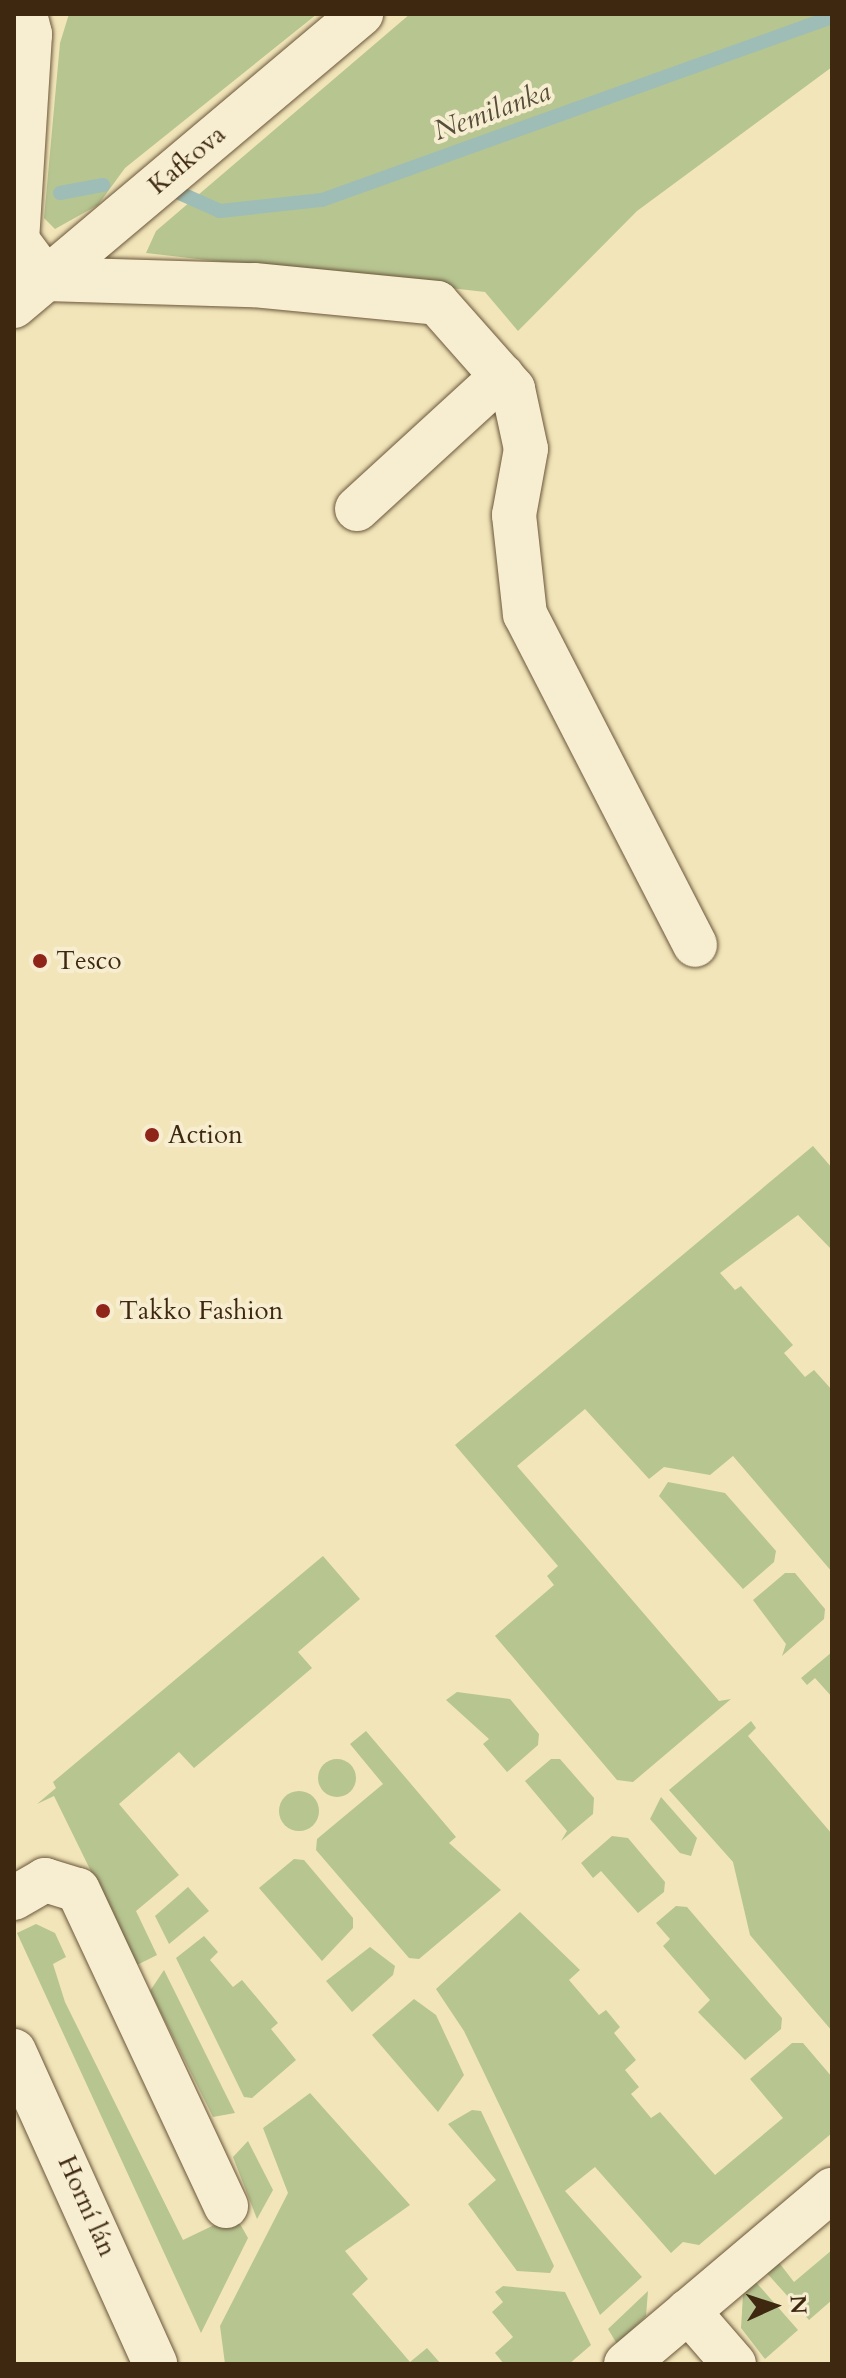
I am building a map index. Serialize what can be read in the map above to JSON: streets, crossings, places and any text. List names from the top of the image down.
{
  "streets": {
    "street": ["Kafkova", "Horní lán"]
  },
  "water": ["Nemilanka"],
  "places": ["Tesco", "Action", "Takko Fashion"],
  "north": "right"
}
